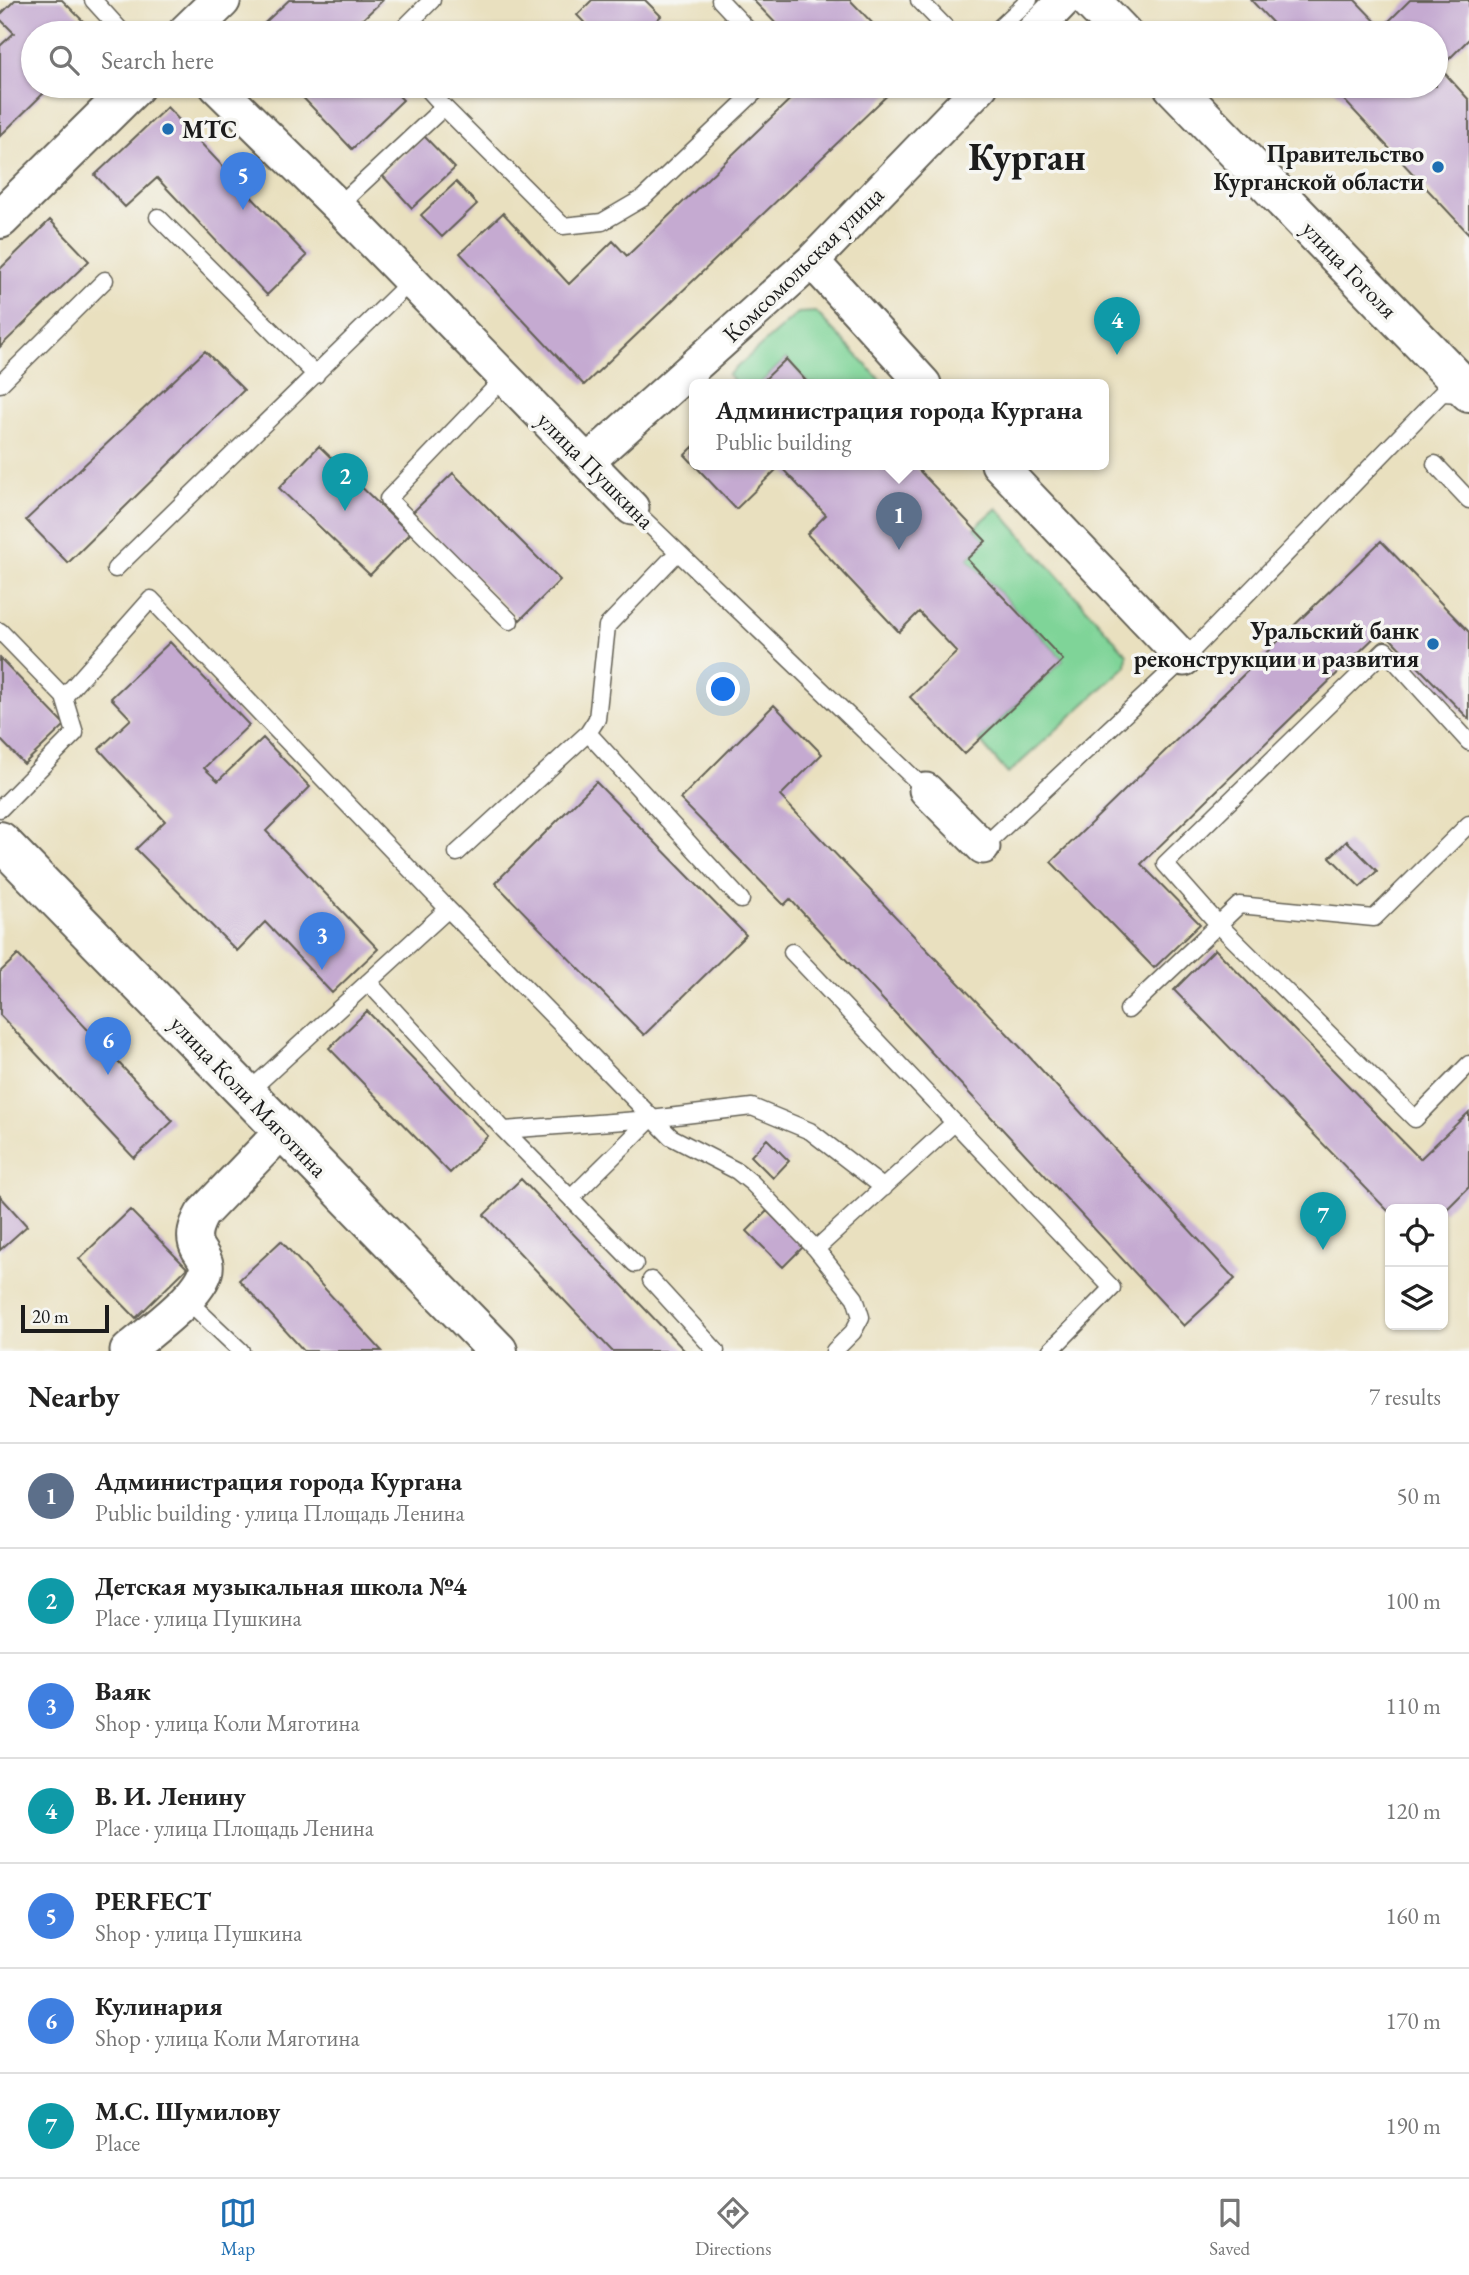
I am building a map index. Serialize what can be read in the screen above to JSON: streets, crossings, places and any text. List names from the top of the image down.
{
  "streets": {
    "main road": ["улица Гоголя", "улица Коли Мяготина"],
    "street": ["Комсомольская улица", "улица Пушкина"]
  },
  "crossings": [
    ["Комсомольская улица", "улица Пушкина"]
  ],
  "districts": ["Курган"],
  "places": ["МТС", "Правительство Курганской области", "Уральский банк реконструкции и развития"],
  "scale_bar": "20 m",
  "page": {
    "search": "Search here",
    "pins": [
      "5",
      "4",
      "2",
      "1",
      "3",
      "6",
      "7"
    ],
    "popup": ["Администрация города Кургана", "Public building"],
    "scale": "20 m",
    "heading": ["Nearby", "7 results"],
    "list": [
      {
        "mark": "1",
        "name": "Администрация города Кургана",
        "note": "Public building · улица Площадь Ленина",
        "value": "50 m"
      },
      {
        "mark": "2",
        "name": "Детская музыкальная школа №4",
        "note": "Place · улица Пушкина",
        "value": "100 m"
      },
      {
        "mark": "3",
        "name": "Ваяк",
        "note": "Shop · улица Коли Мяготина",
        "value": "110 m"
      },
      {
        "mark": "4",
        "name": "В. И. Ленину",
        "note": "Place · улица Площадь Ленина",
        "value": "120 m"
      },
      {
        "mark": "5",
        "name": "PERFECT",
        "note": "Shop · улица Пушкина",
        "value": "160 m"
      },
      {
        "mark": "6",
        "name": "Кулинария",
        "note": "Shop · улица Коли Мяготина",
        "value": "170 m"
      },
      {
        "mark": "7",
        "name": "М.С. Шумилову",
        "note": "Place",
        "value": "190 m"
      }
    ],
    "nav": ["Map", "Directions", "Saved"]
  }
}
